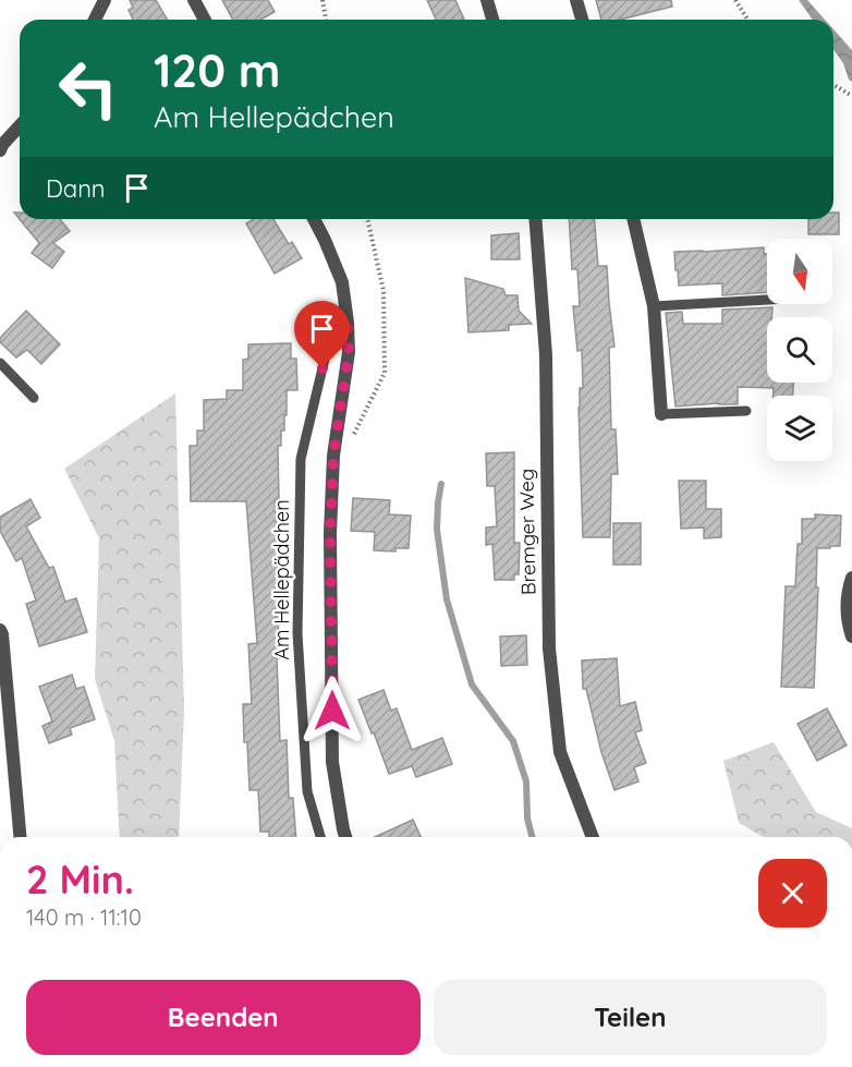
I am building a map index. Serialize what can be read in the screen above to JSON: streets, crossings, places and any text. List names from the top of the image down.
{
  "streets": {
    "street": ["Bremger Weg"],
    "lane": ["Am Hellepädchen"]
  },
  "north": "bottom",
  "page": {
    "turn": ["120 m", "Am Hellepädchen"],
    "then": "Dann",
    "heading": ["2 Min.", "140 m · 11:10"],
    "buttons": ["Beenden", "Teilen"]
  }
}
